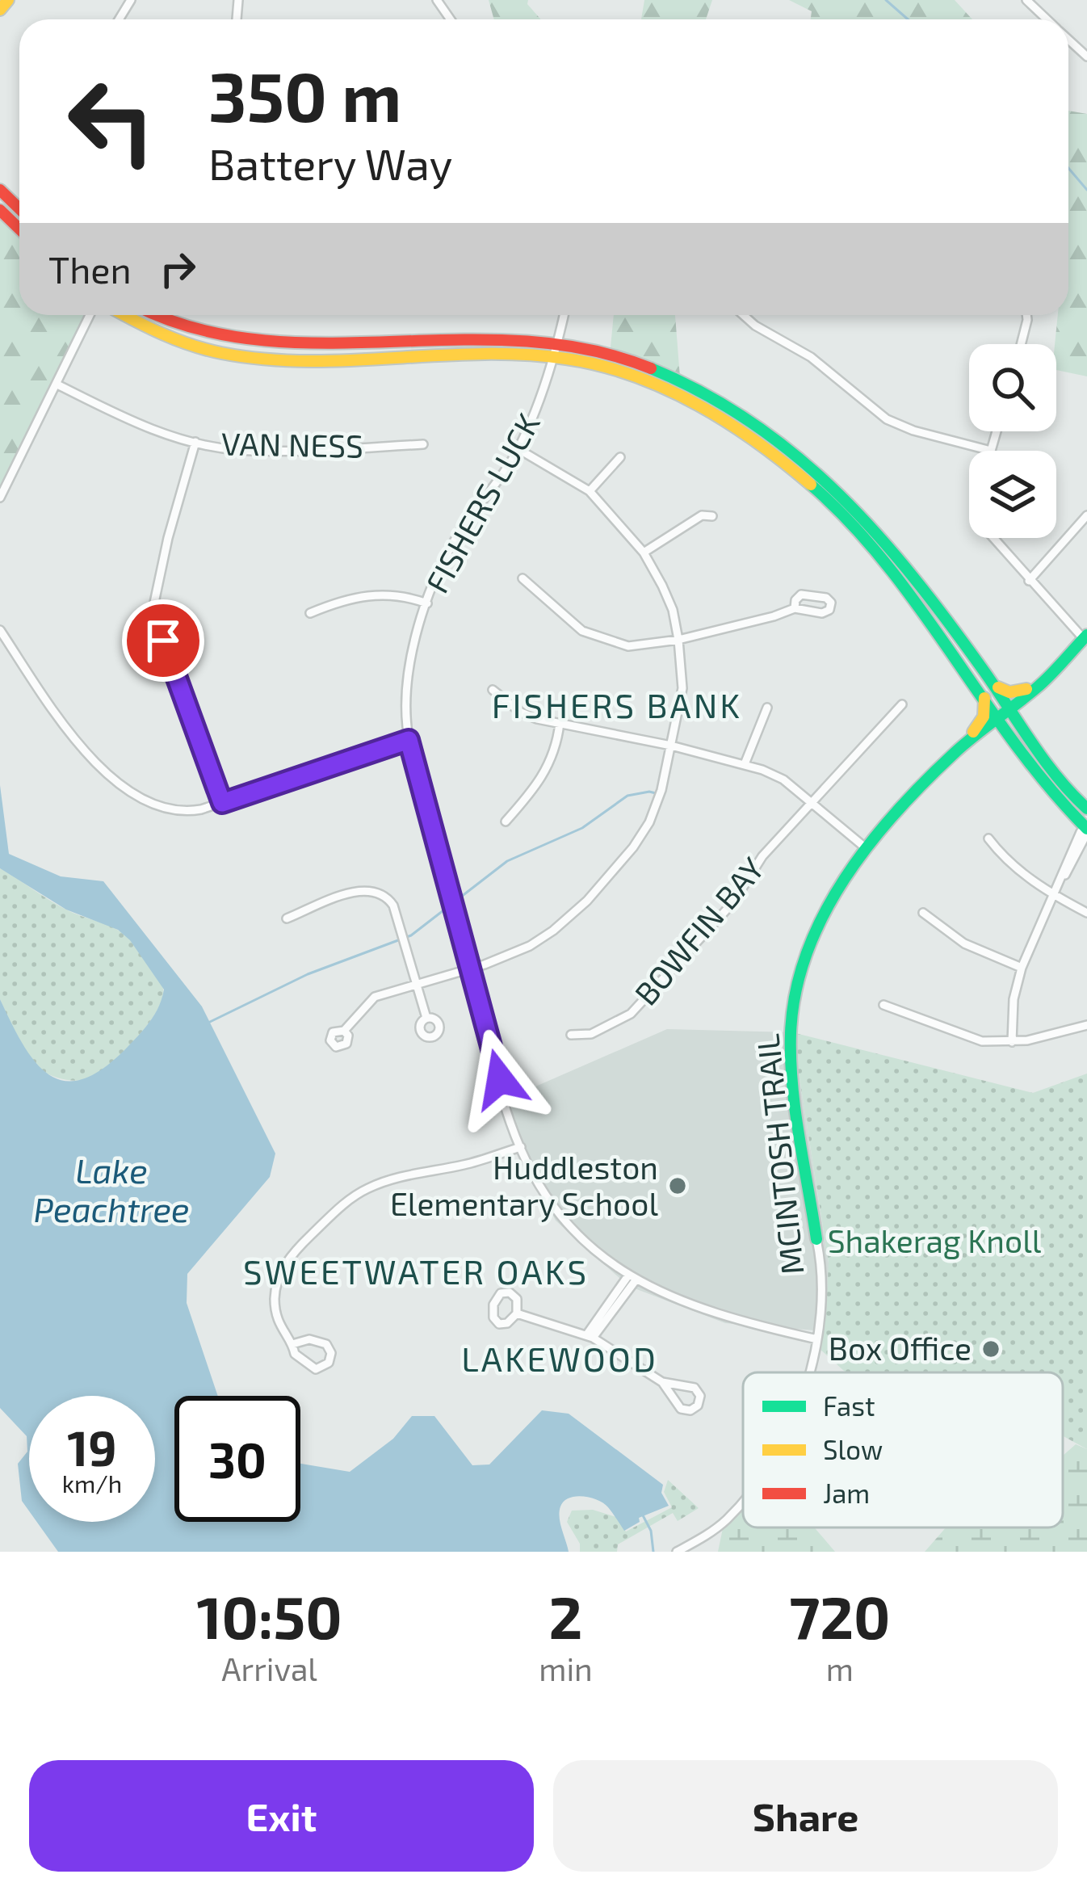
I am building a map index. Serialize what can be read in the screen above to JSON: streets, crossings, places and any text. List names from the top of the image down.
{
  "streets": {
    "main road": ["MCINTOSH TRAIL"],
    "street": ["VAN NESS", "FISHERS LUCK", "BOWFIN BAY"]
  },
  "crossings": [
    ["FISHERS LUCK", "MCINTOSH TRAIL"]
  ],
  "districts": ["FISHERS BANK", "SWEETWATER OAKS", "LAKEWOOD"],
  "water": ["Lake Peachtree"],
  "parks": ["Shakerag Knoll"],
  "places": ["Huddleston Elementary School", "Box Office"],
  "legend": ["Fast", "Slow", "Jam"],
  "page": {
    "turn": ["350 m", "Battery Way"],
    "then": "Then",
    "speed": "19 km/h",
    "limit": "30",
    "eta": [
      "10:50",
      "Arrival",
      "2",
      "min",
      "720",
      "m"
    ],
    "buttons": ["Exit", "Share"]
  }
}
